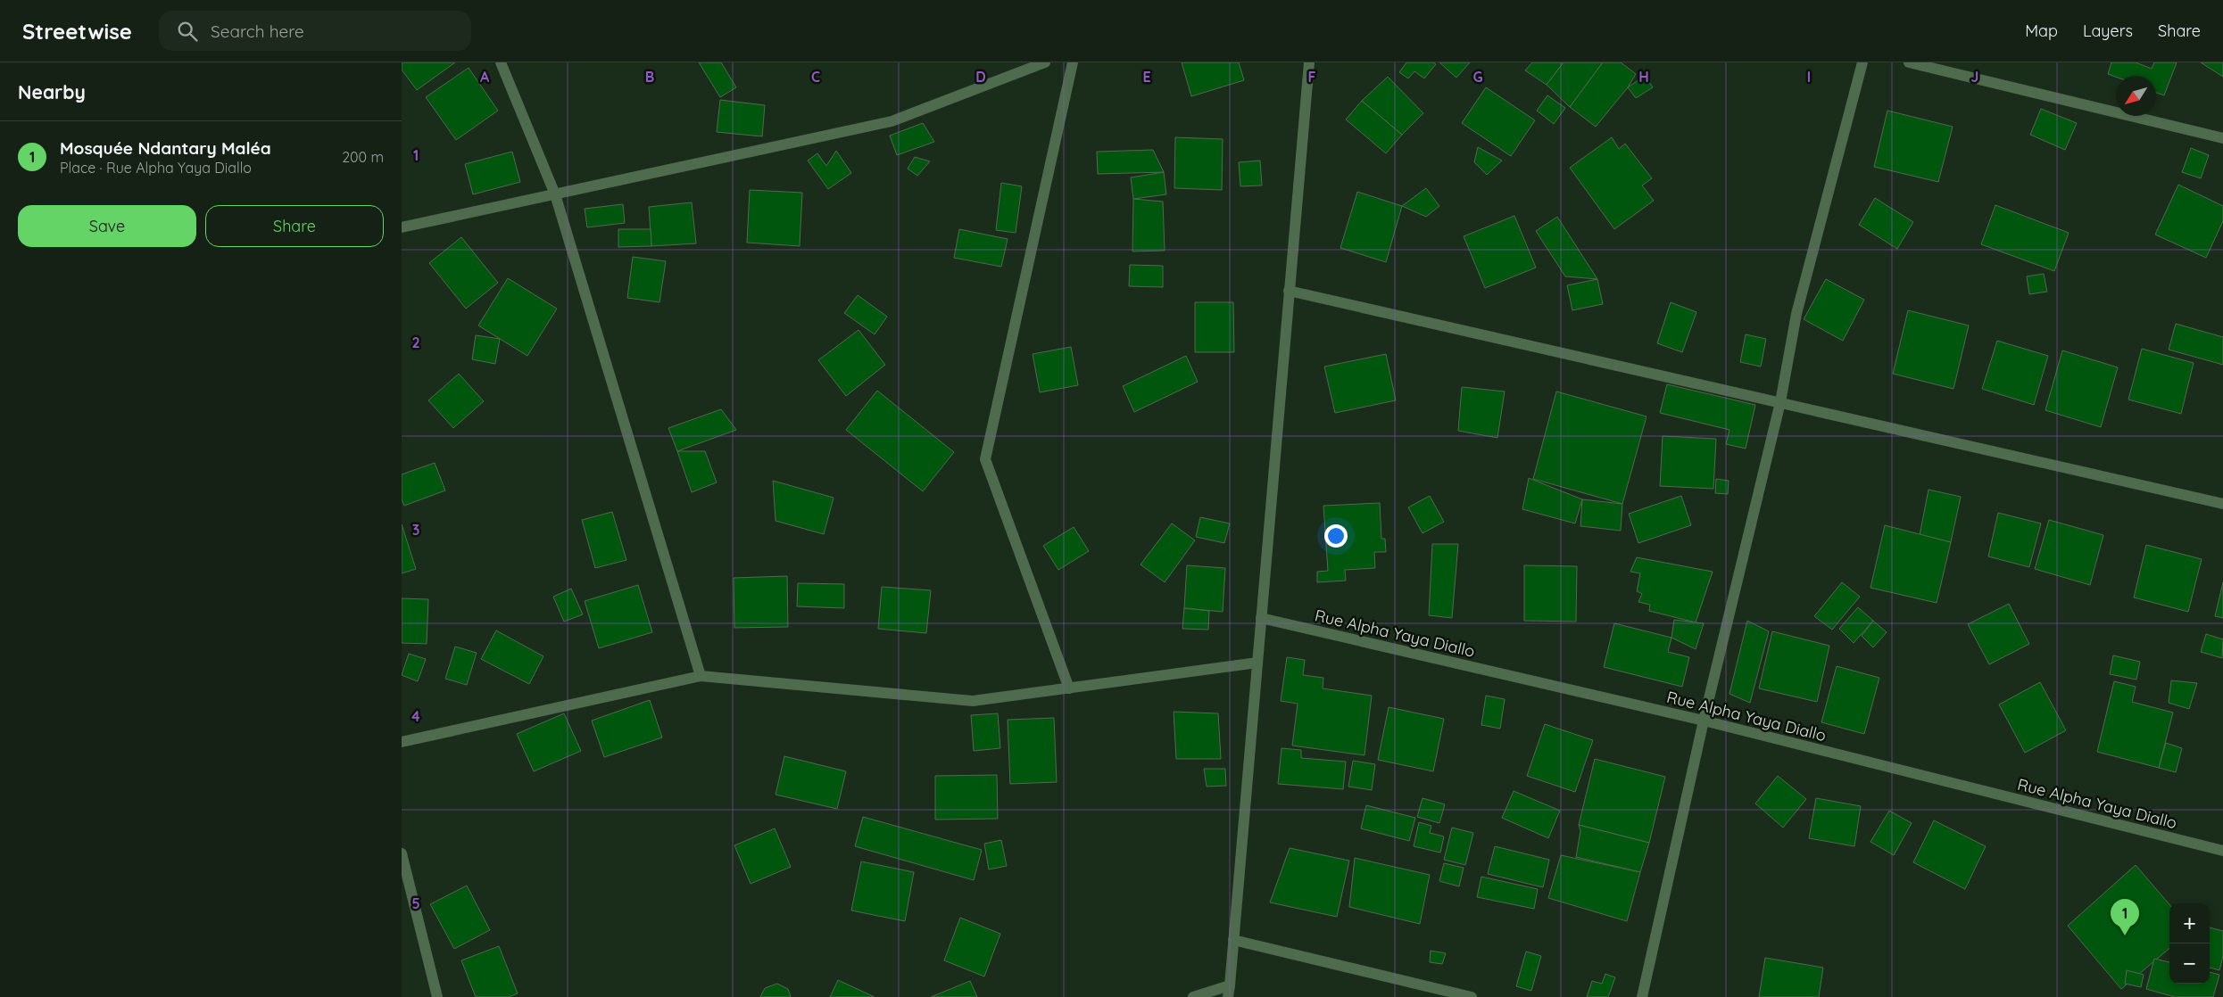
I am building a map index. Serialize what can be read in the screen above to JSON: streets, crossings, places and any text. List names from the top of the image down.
{
  "streets": {
    "street": ["Rue Alpha Yaya Diallo"]
  },
  "north": "bottom left",
  "page": {
    "header": "Streetwise",
    "search": "Search here",
    "nav": ["Map", "Layers", "Share"],
    "heading": "Nearby",
    "list": [
      {
        "mark": "1",
        "name": "Mosquée Ndantary Maléa",
        "note": "Place · Rue Alpha Yaya Diallo",
        "value": "200 m"
      }
    ],
    "buttons": ["Save", "Share"],
    "pins": "1",
    "map_buttons": ["+", "−"]
  },
  "grid": {
    "columns": [
      "A",
      "B",
      "C",
      "D",
      "E",
      "F",
      "G",
      "H",
      "I",
      "J"
    ],
    "rows": [
      "1",
      "2",
      "3",
      "4",
      "5"
    ]
  }
}
